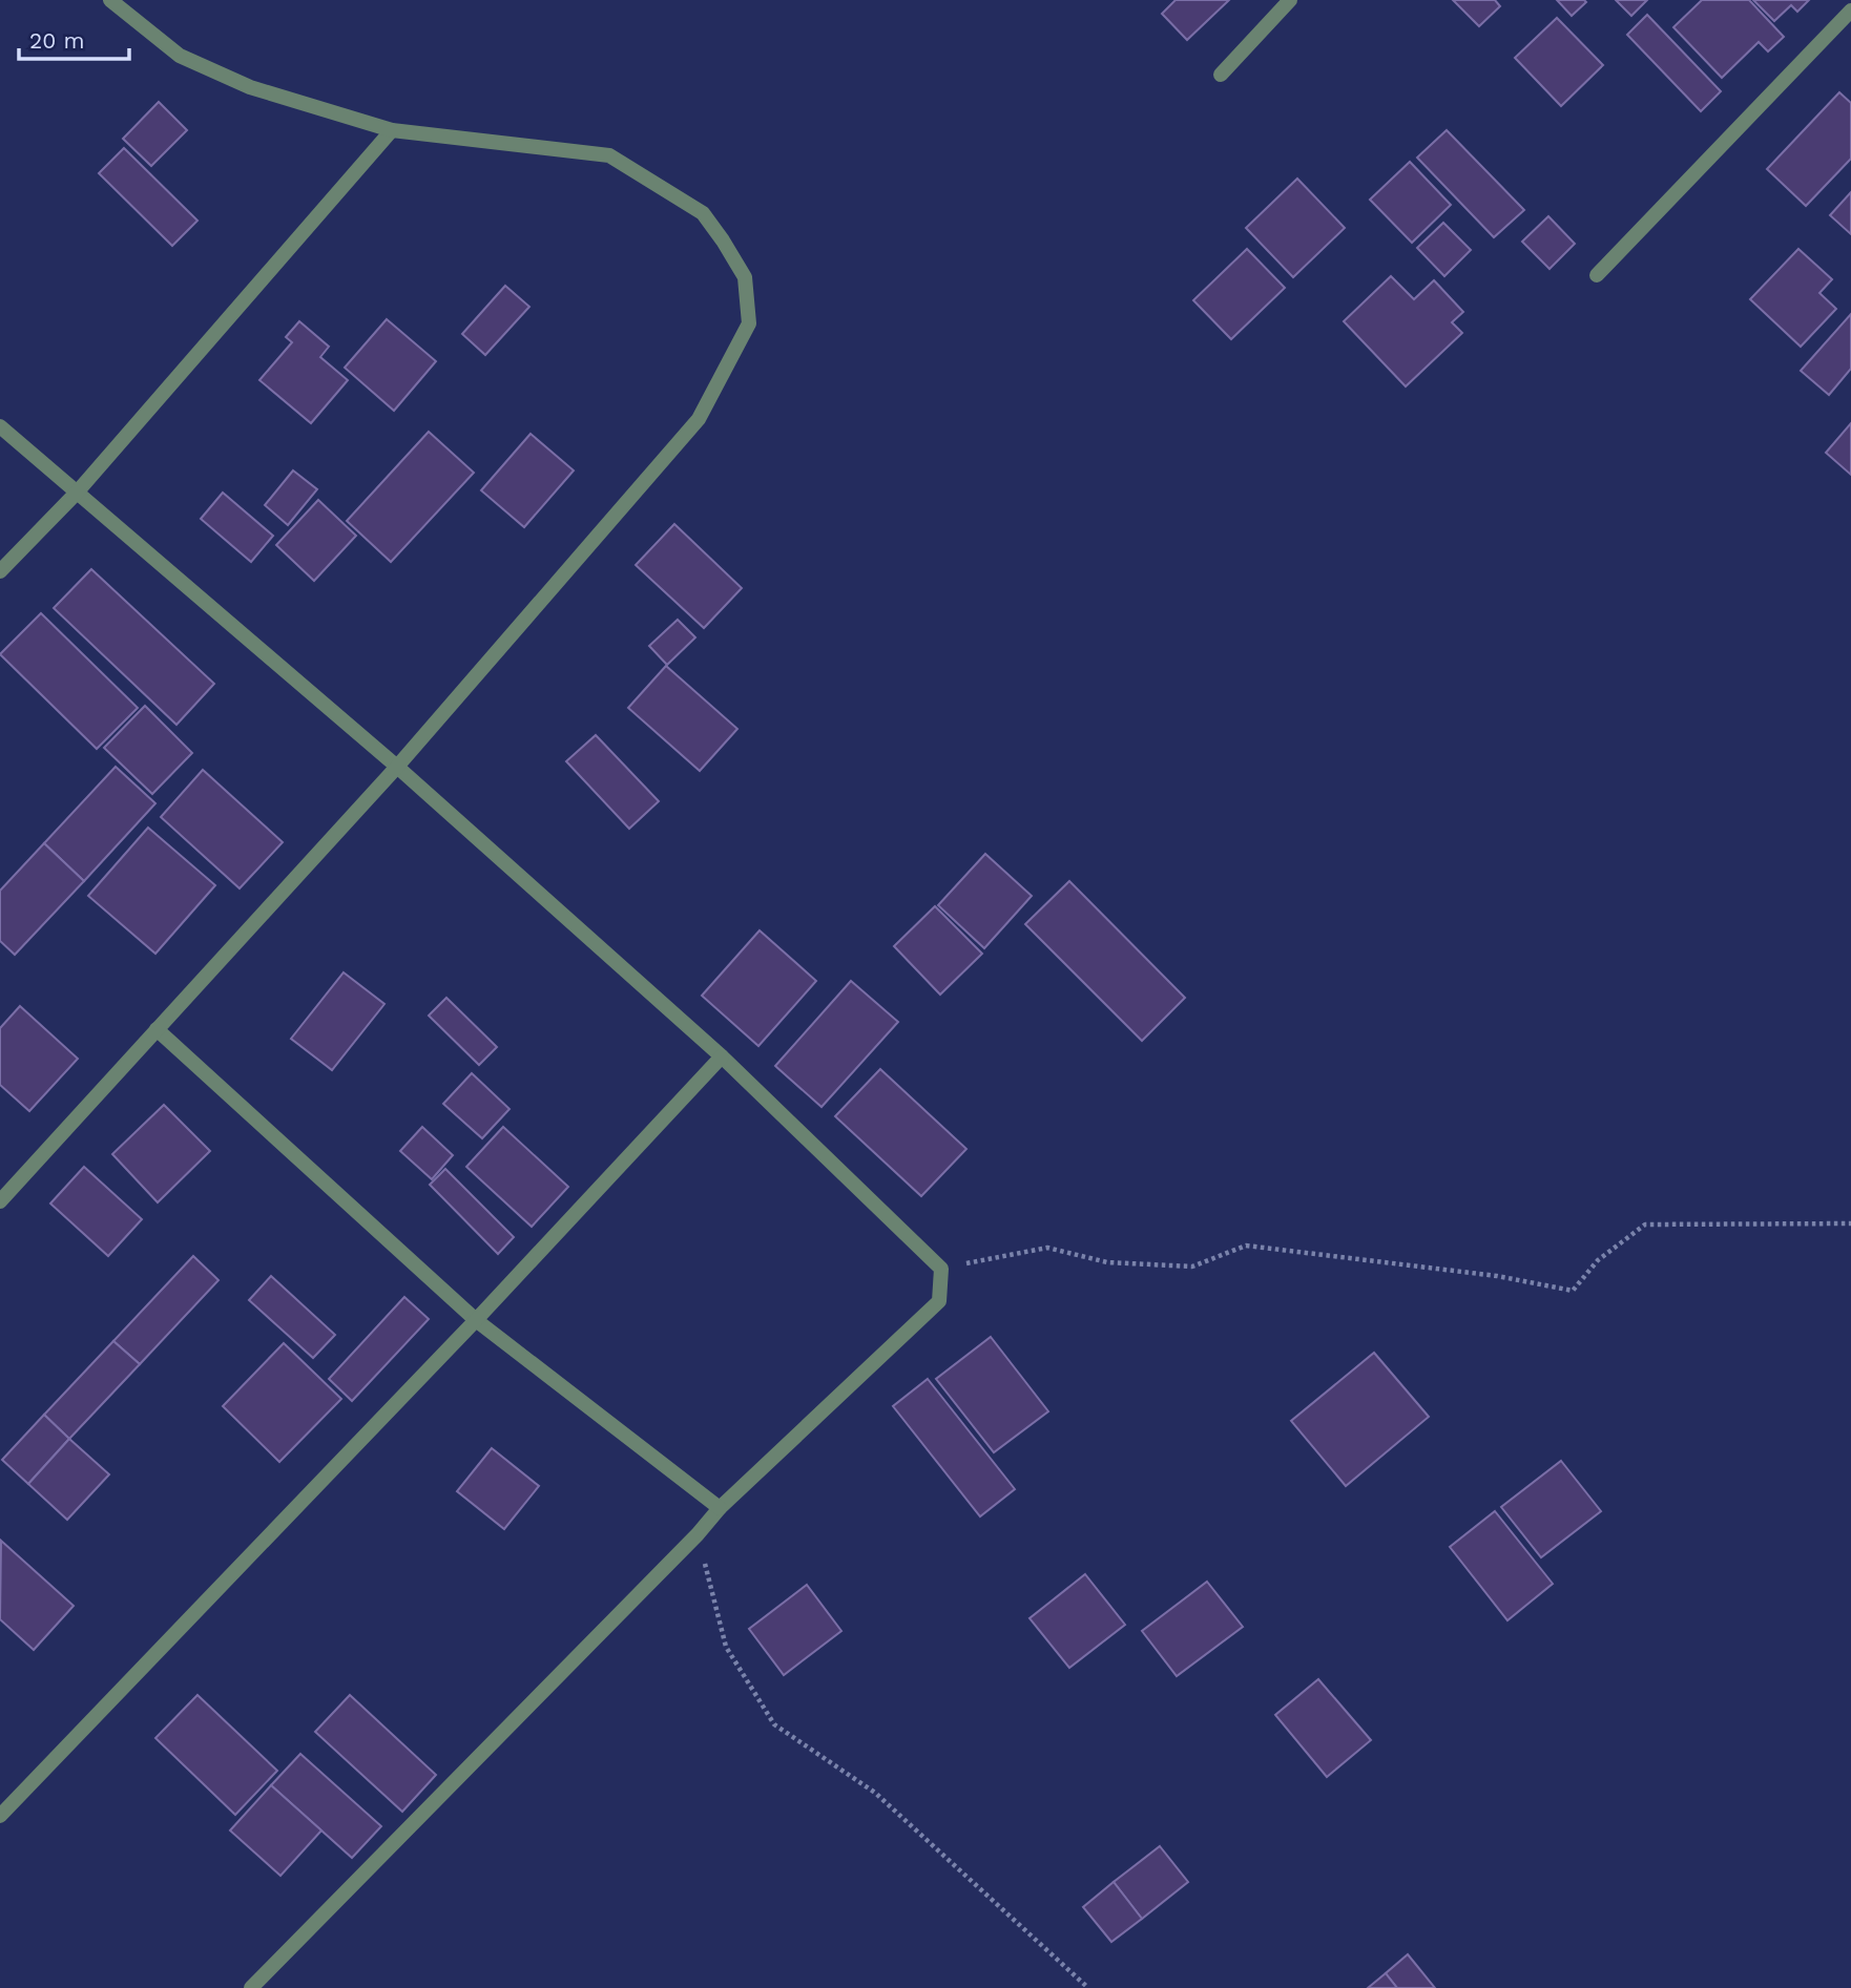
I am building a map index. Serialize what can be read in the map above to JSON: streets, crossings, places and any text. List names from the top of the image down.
{
  "scale_bar": "20 m"
}
